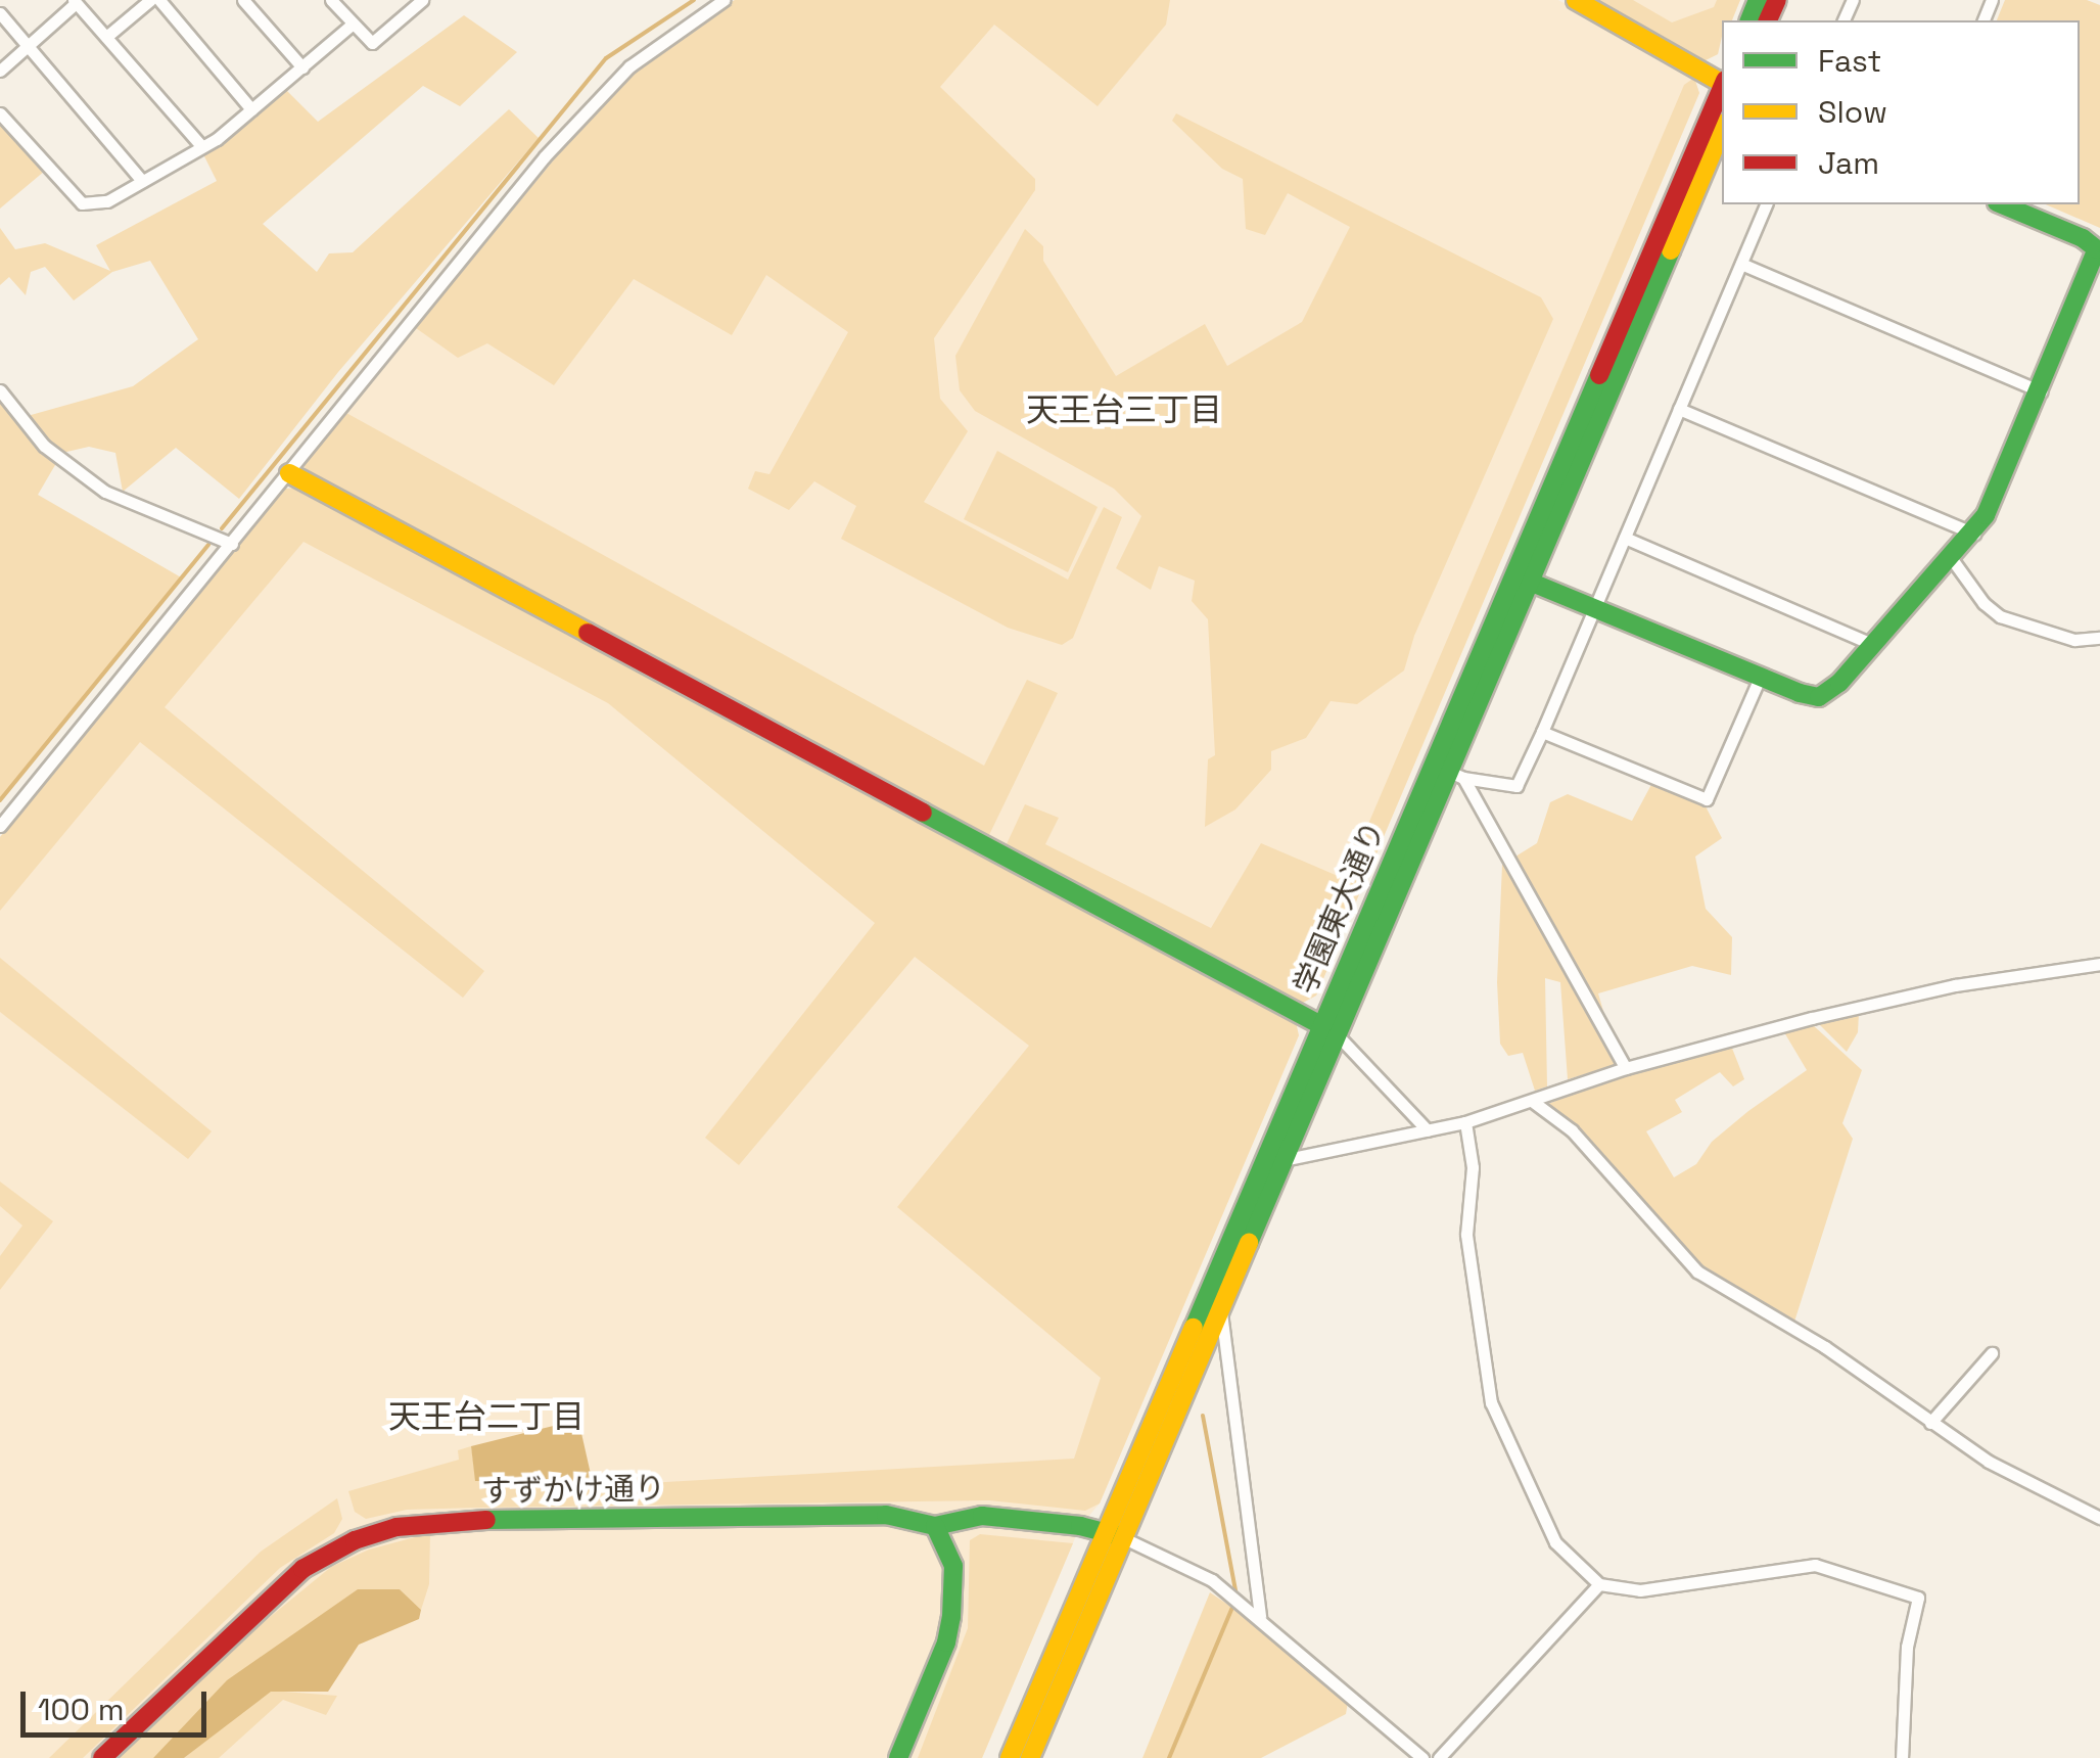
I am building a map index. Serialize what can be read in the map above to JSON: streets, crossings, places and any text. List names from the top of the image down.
{
  "streets": {
    "main road": ["学園東大通り", "すずかけ通り"]
  },
  "crossings": [
    ["学園東大通り", "すずかけ通り"]
  ],
  "districts": ["天王台三丁目", "天王台二丁目"],
  "legend": ["Fast", "Slow", "Jam"],
  "scale_bar": "100 m"
}
